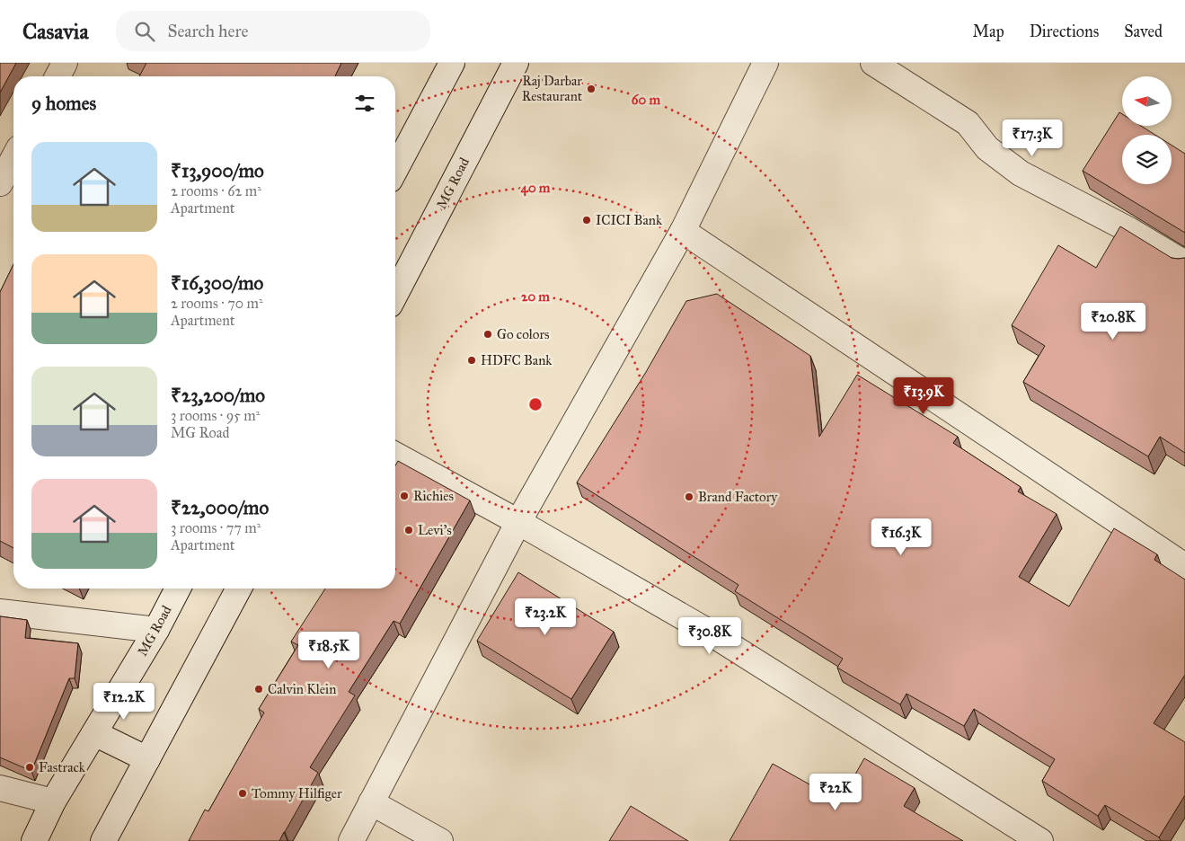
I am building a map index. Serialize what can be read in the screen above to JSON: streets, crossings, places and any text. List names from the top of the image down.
{
  "streets": {
    "street": ["MG Road"]
  },
  "places": [
    "Raj Darbar Restaurant",
    "ICICI Bank",
    "Go colors",
    "HDFC Bank",
    "Richies",
    "Brand Factory",
    "Levi's",
    "Calvin Klein",
    "Fastrack",
    "Tommy Hilfiger"
  ],
  "north": "left",
  "page": {
    "header": "Casavia",
    "search": "Search here",
    "nav": ["Map", "Directions", "Saved"],
    "heading": "9 homes",
    "price": [
      "₹17.3K",
      "₹20.8K",
      "₹13.9K",
      "₹16.3K",
      "₹23.2K",
      "₹30.8K",
      "₹18.5K",
      "₹12.2K",
      "₹22K"
    ],
    "list": [
      {
        "name": "₹13,900/mo",
        "note": "2 rooms · 62 m² · Apartment"
      },
      {
        "name": "₹16,300/mo",
        "note": "2 rooms · 70 m² · Apartment"
      },
      {
        "name": "₹23,200/mo",
        "note": "3 rooms · 95 m² · MG Road"
      },
      {
        "name": "₹22,000/mo",
        "note": "3 rooms · 77 m² · Apartment"
      }
    ]
  },
  "rings": ["60 m", "40 m", "20 m"]
}
